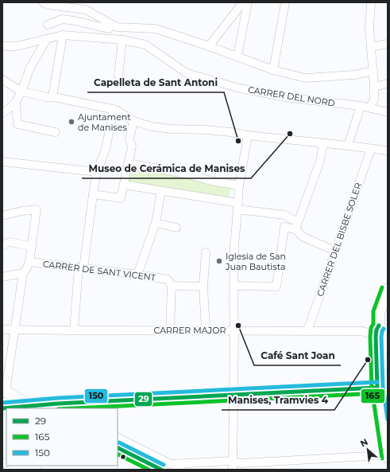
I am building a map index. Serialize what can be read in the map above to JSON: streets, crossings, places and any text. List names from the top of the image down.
{
  "streets": {
    "street": [
      "CARRER DEL NORD",
      "CARRER DEL BISBE SOLER",
      "CARRER DE SANT VICENT",
      "CARRER MAJOR"
    ]
  },
  "crossings": [
    ["CARRER DEL BISBE SOLER", "CARRER MAJOR"]
  ],
  "places": [
    "Ajuntament de Manises",
    "Museo de Cerámica de Manises",
    "Capelleta de Sant Antoni",
    "Iglesia de San Juan Bautista",
    "Café Sant Joan",
    "Manises, Tramvies 4"
  ],
  "lines": ["transit line 165", "transit line 29", "transit line 150"],
  "legend": ["29", "165", "150"],
  "north": "top left"
}
